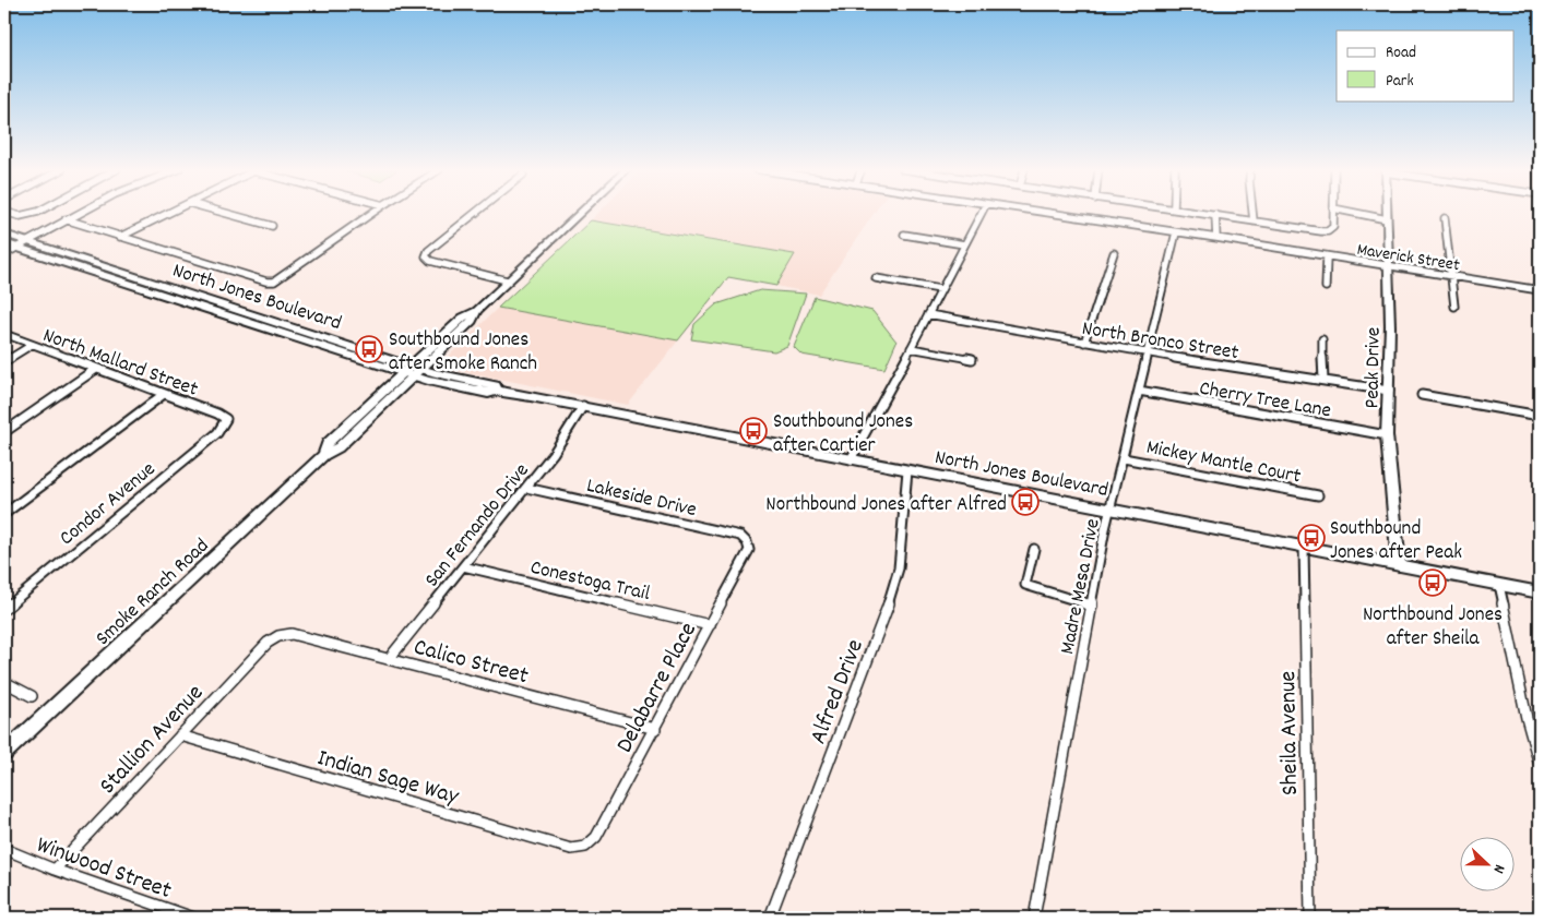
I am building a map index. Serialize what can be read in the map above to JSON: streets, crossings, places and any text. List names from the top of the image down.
{
  "streets": {
    "main road": ["North Jones Boulevard", "Peak Drive", "Smoke Ranch Road"],
    "street": [
      "Maverick Street",
      "North Bronco Street",
      "North Mallard Street",
      "Cherry Tree Lane",
      "Mickey Mantle Court",
      "Lakeside Drive",
      "Condor Avenue",
      "San Fernando Drive",
      "Conestoga Trail",
      "Madre Mesa Drive",
      "Calico Street",
      "Delabarre Place",
      "Alfred Drive",
      "Sheila Avenue",
      "Stallion Avenue",
      "Indian Sage Way",
      "Winwood Street"
    ]
  },
  "crossings": [
    ["Maverick Street", "Peak Drive"],
    ["Maverick Street", "Madre Mesa Drive"],
    ["North Jones Boulevard", "Peak Drive"],
    ["North Jones Boulevard", "San Fernando Drive"],
    ["North Jones Boulevard", "Madre Mesa Drive"],
    ["North Jones Boulevard", "Smoke Ranch Road"],
    ["North Jones Boulevard", "Alfred Drive"],
    ["North Jones Boulevard", "Sheila Avenue"],
    ["North Bronco Street", "Peak Drive"],
    ["North Bronco Street", "Madre Mesa Drive"],
    ["North Mallard Street", "Condor Avenue"],
    ["Peak Drive", "Cherry Tree Lane"],
    ["Cherry Tree Lane", "Madre Mesa Drive"],
    ["Mickey Mantle Court", "Madre Mesa Drive"],
    ["Lakeside Drive", "San Fernando Drive"],
    ["Lakeside Drive", "Delabarre Place"],
    ["San Fernando Drive", "Conestoga Trail"],
    ["San Fernando Drive", "Calico Street"],
    ["Conestoga Trail", "Delabarre Place"],
    ["Calico Street", "Delabarre Place"],
    ["Calico Street", "Stallion Avenue"],
    ["Delabarre Place", "Indian Sage Way"],
    ["Stallion Avenue", "Indian Sage Way"],
    ["Stallion Avenue", "Winwood Street"]
  ],
  "places": {
    "bus stop": [
      "Southbound Jones after Smoke Ranch",
      "Southbound Jones after Cartier",
      "Northbound Jones after Alfred",
      "Southbound Jones after Peak",
      "Northbound Jones after Sheila"
    ]
  },
  "legend": ["Road", "Park"],
  "north": "right"
}
